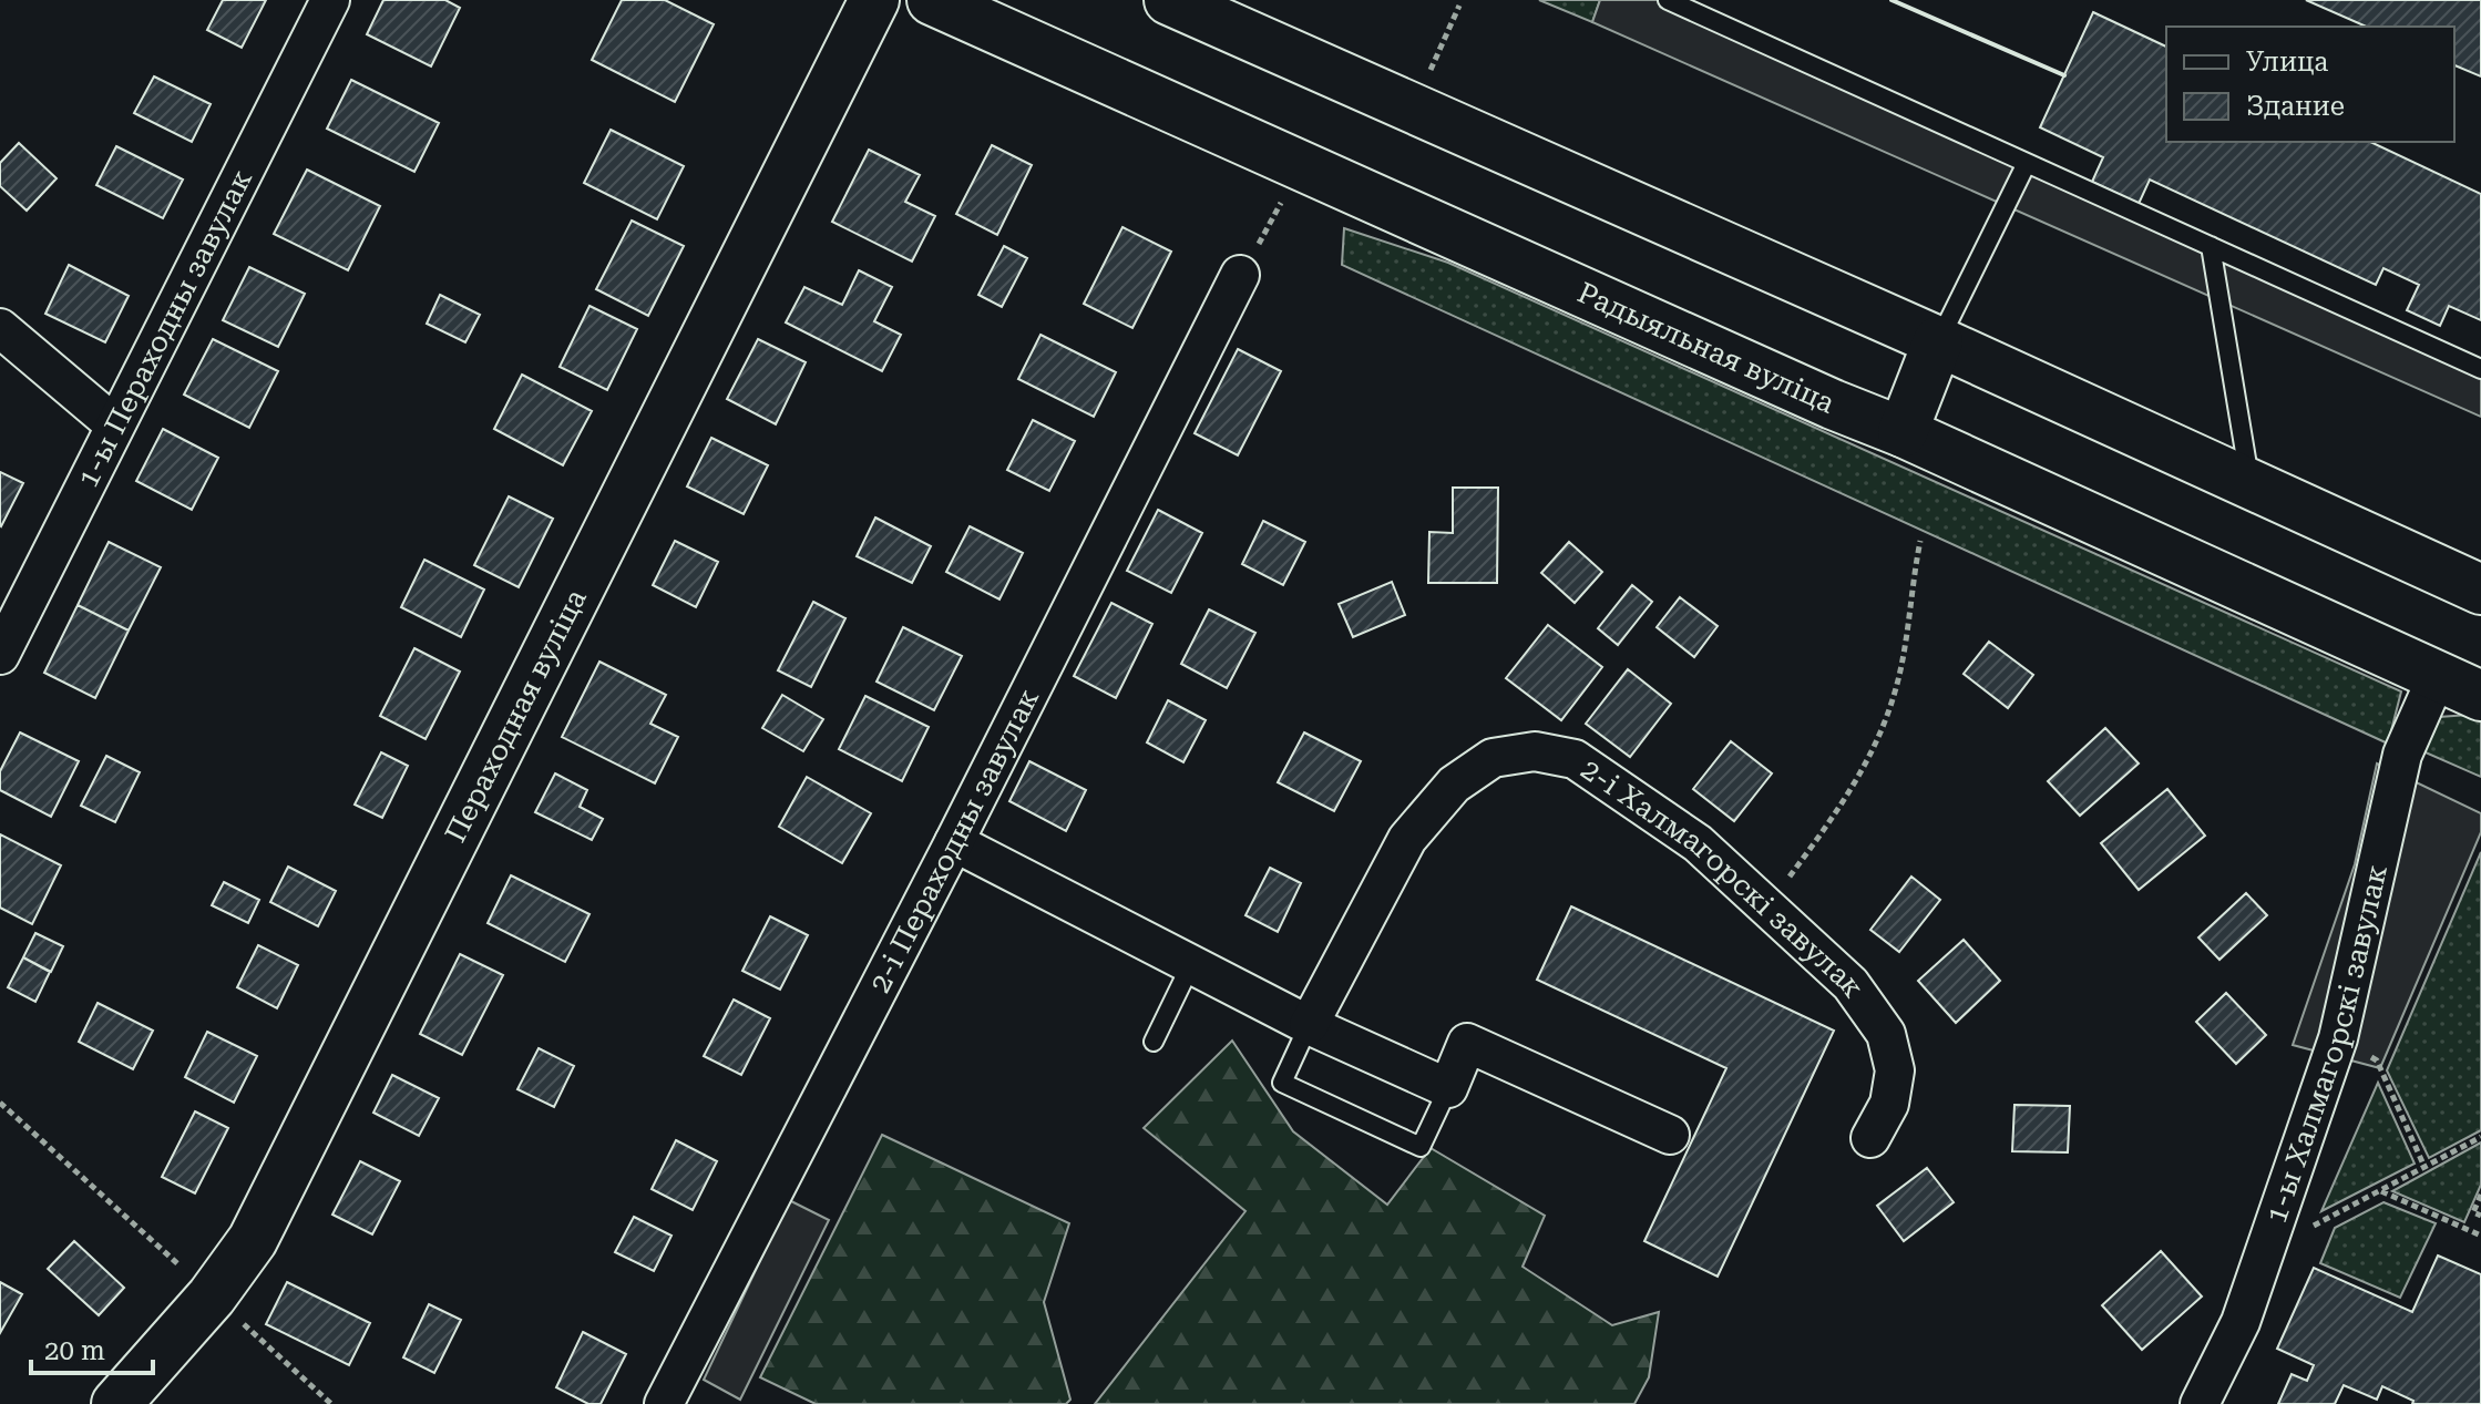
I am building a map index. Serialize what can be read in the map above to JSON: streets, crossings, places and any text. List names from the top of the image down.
{
  "streets": {
    "main road": ["Радыяльная вуліца", "Пераходная вуліца"],
    "street": [
      "1-ы Пераходны завулак",
      "2-і Пераходны завулак",
      "2-і Халмагорскі завулак",
      "1-ы Халмагорскі завулак"
    ]
  },
  "crossings": [
    ["Радыяльная вуліца", "1-ы Халмагорскі завулак"]
  ],
  "legend": ["Улица", "Здание"],
  "scale_bar": "20 m"
}
